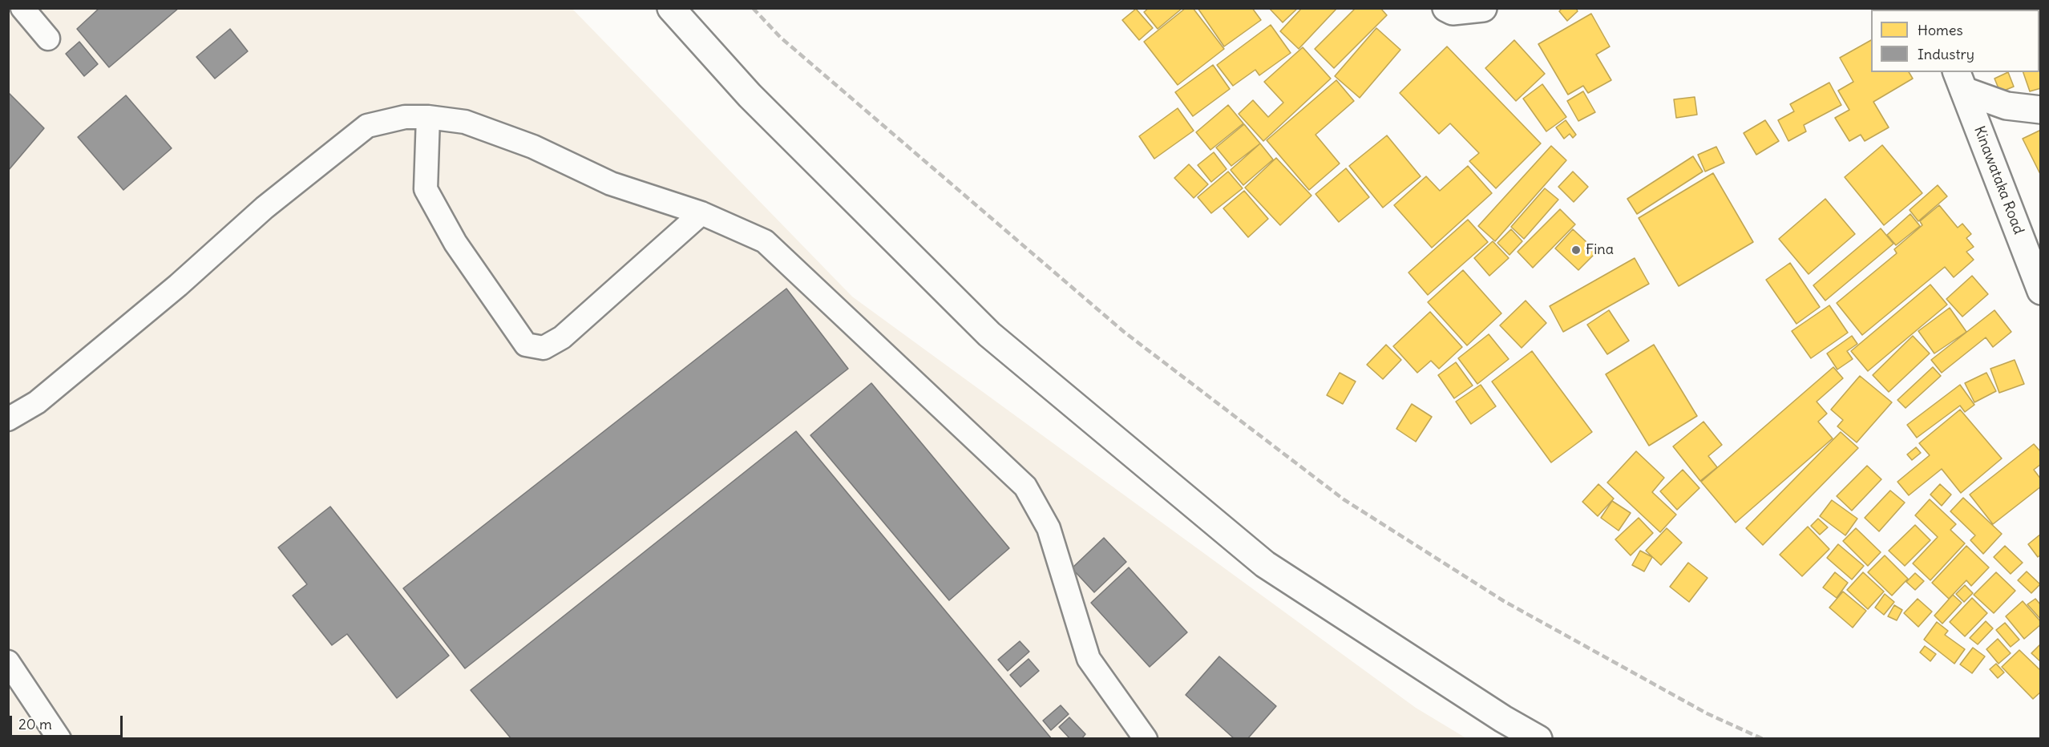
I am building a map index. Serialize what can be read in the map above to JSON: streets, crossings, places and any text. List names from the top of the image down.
{
  "streets": {
    "street": ["Kinawataka Road"]
  },
  "places": ["Fina"],
  "legend": ["Homes", "Industry"],
  "scale_bar": "20 m"
}
